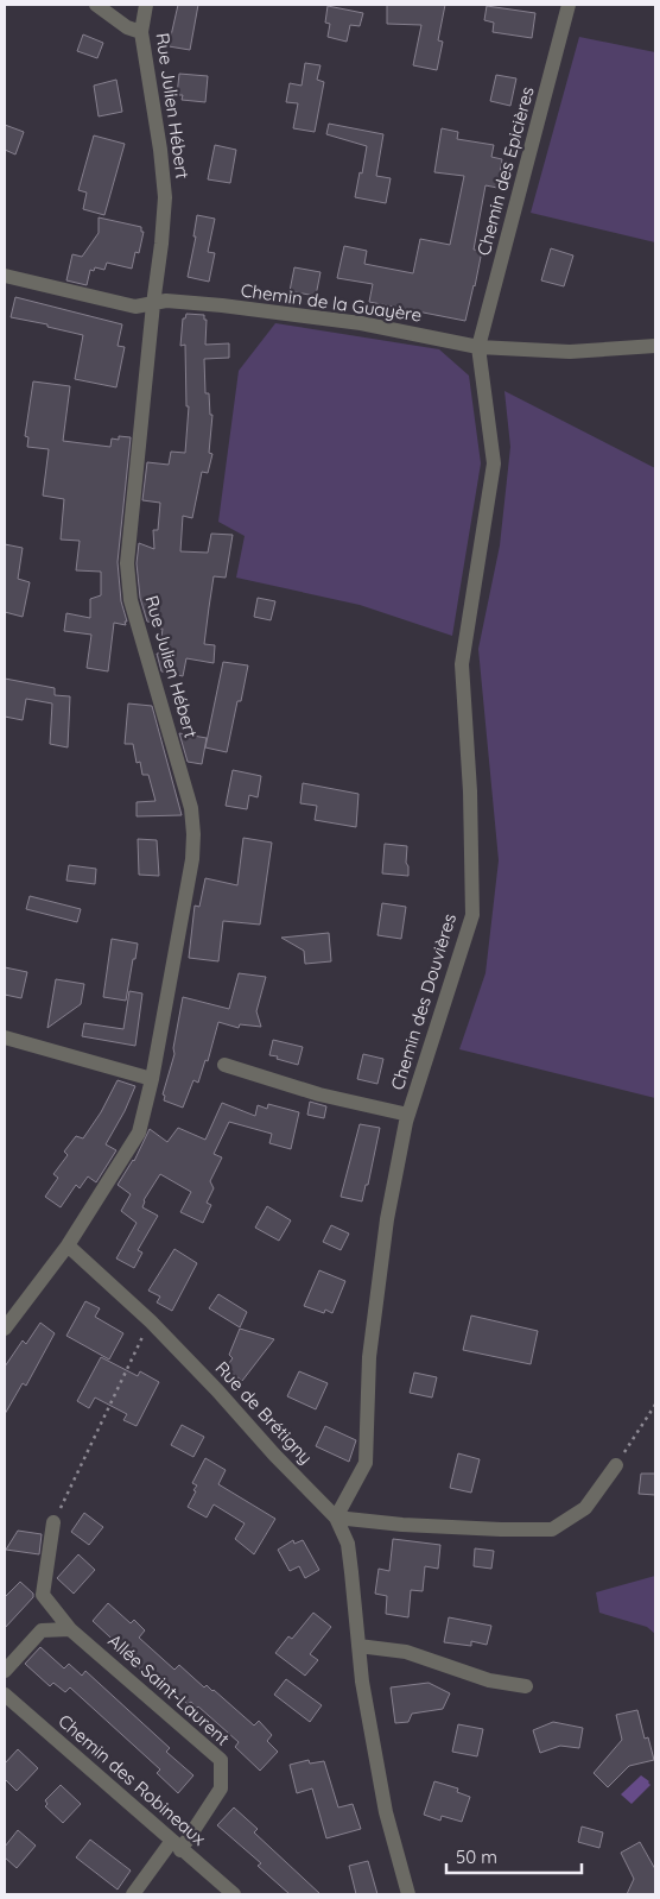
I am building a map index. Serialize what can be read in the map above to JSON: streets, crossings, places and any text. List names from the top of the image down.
{
  "streets": {
    "street": [
      "Rue Julien Hébert",
      "Chemin des Epicières",
      "Chemin de la Guayère",
      "Chemin des Douvières",
      "Rue de Brétigny",
      "Allée Saint-Laurent",
      "Chemin des Robineaux"
    ]
  },
  "crossings": [
    ["Rue Julien Hébert", "Chemin de la Guayère"],
    ["Rue Julien Hébert", "Rue de Brétigny"],
    ["Chemin des Epicières", "Chemin de la Guayère"],
    ["Chemin des Epicières", "Chemin des Douvières"],
    ["Chemin de la Guayère", "Chemin des Douvières"],
    ["Chemin des Douvières", "Rue de Brétigny"],
    ["Allée Saint-Laurent", "Chemin des Robineaux"]
  ],
  "scale_bar": "50 m"
}
